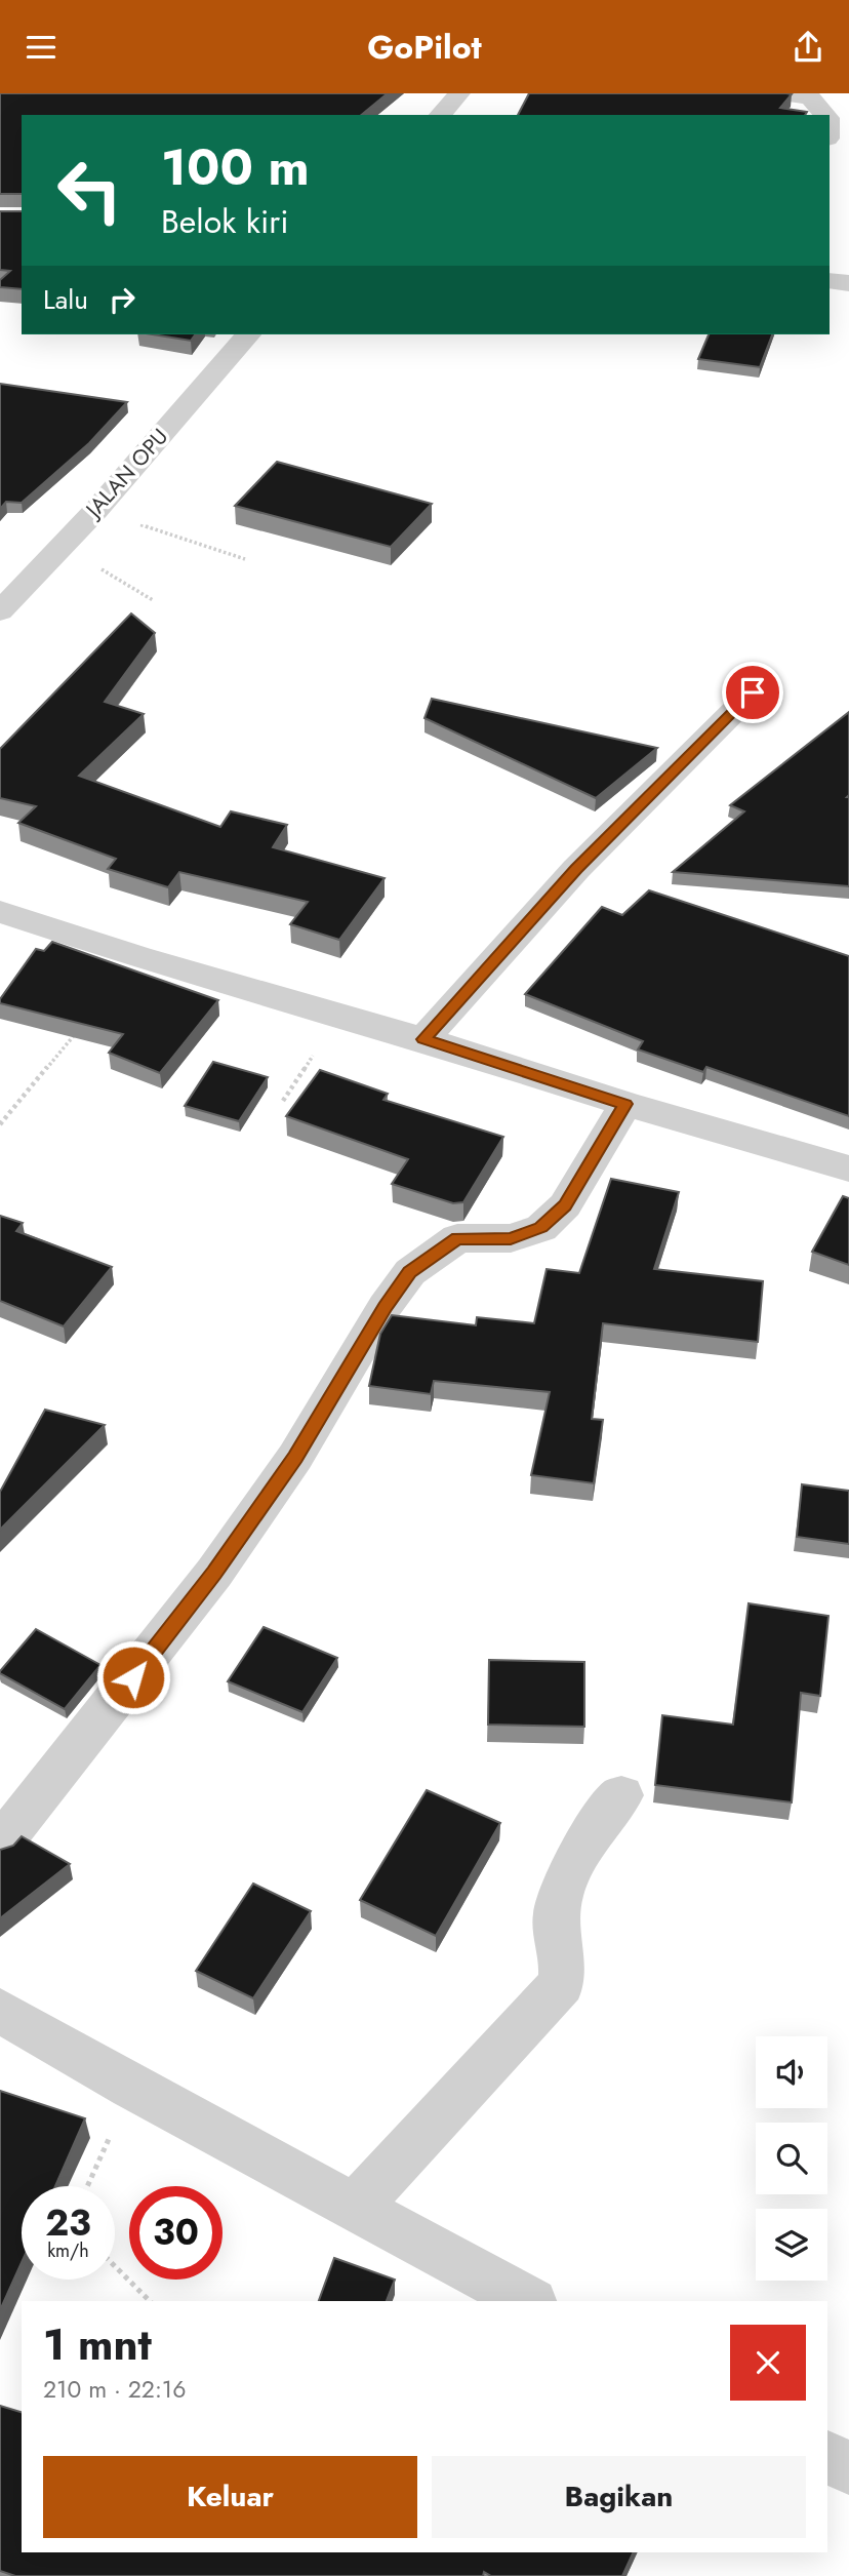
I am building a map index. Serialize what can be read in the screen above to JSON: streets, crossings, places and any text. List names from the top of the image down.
{
  "streets": {
    "street": ["JALAN OPU"]
  },
  "page": {
    "header": "GoPilot",
    "turn": ["100 m", "Belok kiri"],
    "then": "Lalu",
    "speed": "23 km/h",
    "limit": "30",
    "heading": ["1 mnt", "210 m · 22:16"],
    "buttons": ["Keluar", "Bagikan"]
  }
}
